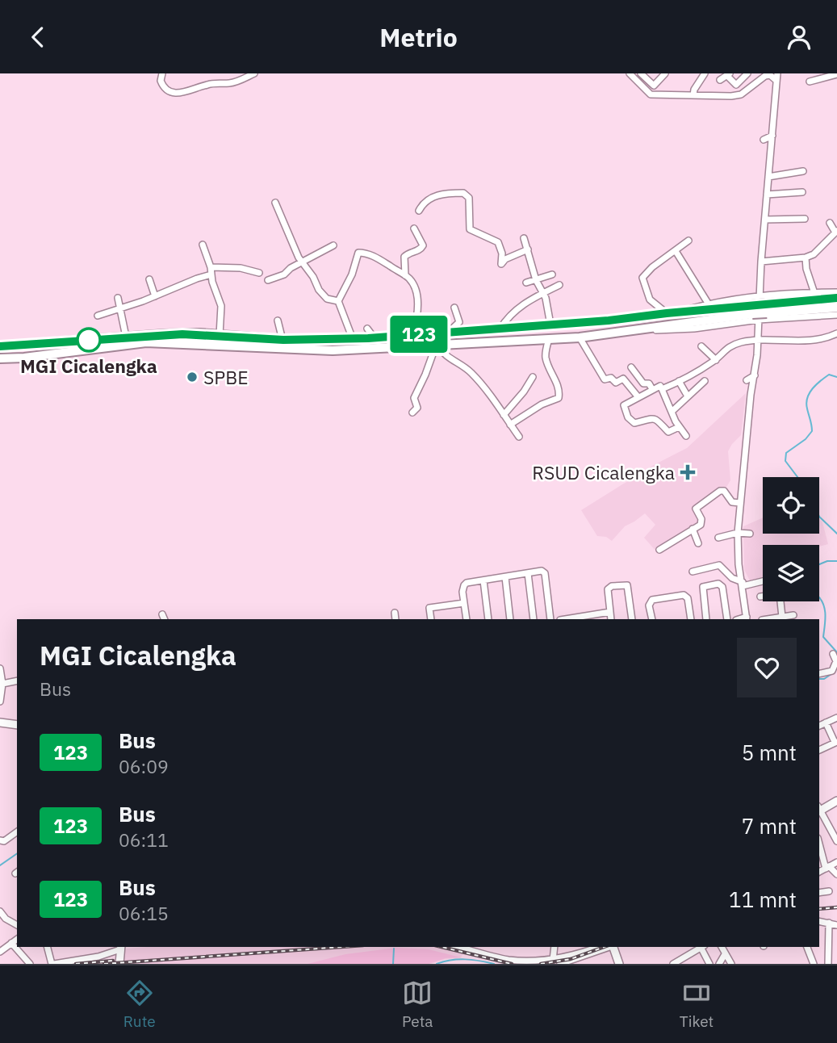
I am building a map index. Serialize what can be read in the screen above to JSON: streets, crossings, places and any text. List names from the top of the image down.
{
  "places": {
    "other": ["MGI Cicalengka", "SPBE"],
    "health": ["RSUD Cicalengka"]
  },
  "lines": ["bus line 123"],
  "page": {
    "header": "Metrio",
    "on_map": "123",
    "heading": ["MGI Cicalengka", "Bus"],
    "list": [
      {
        "mark": "123",
        "name": "Bus",
        "note": "06:09",
        "value": "5 mnt"
      },
      {
        "mark": "123",
        "name": "Bus",
        "note": "06:11",
        "value": "7 mnt"
      },
      {
        "mark": "123",
        "name": "Bus",
        "note": "06:15",
        "value": "11 mnt"
      }
    ],
    "tabs": ["Rute", "Peta", "Tiket"]
  }
}
